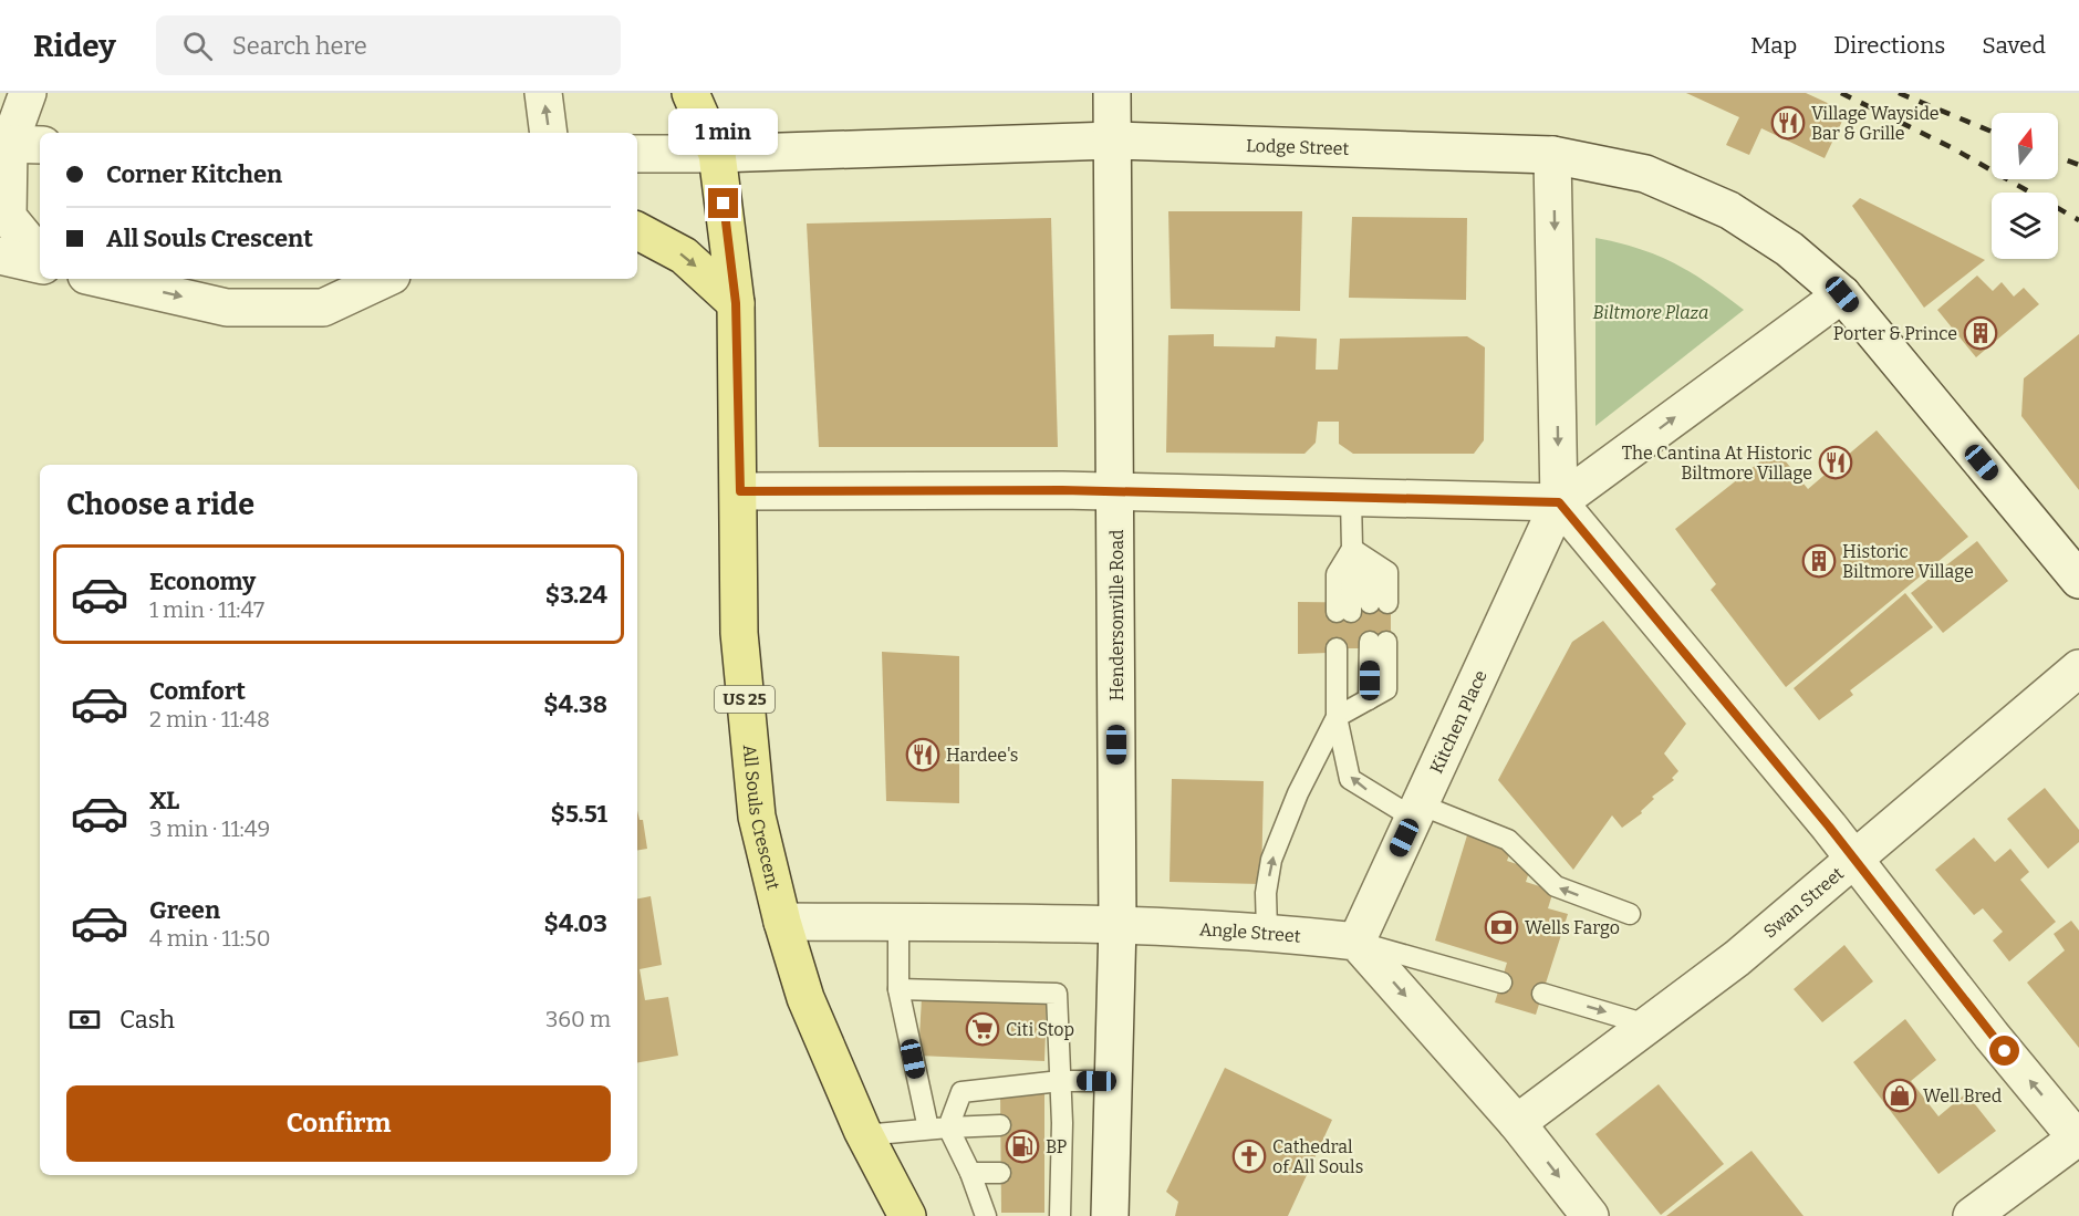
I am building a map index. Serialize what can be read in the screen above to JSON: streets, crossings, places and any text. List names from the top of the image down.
{
  "streets": {
    "main road": ["US 25", "All Souls Crescent"],
    "street": [
      "Lodge Street",
      "Hendersonville Road",
      "Kitchen Place",
      "Swan Street",
      "Angle Street"
    ]
  },
  "crossings": [
    ["Lodge Street", "Hendersonville Road"],
    ["Lodge Street", "US 25"],
    ["Lodge Street", "All Souls Crescent"],
    ["Hendersonville Road", "Angle Street"],
    ["US 25", "All Souls Crescent"],
    ["Kitchen Place", "Angle Street"],
    ["All Souls Crescent", "Angle Street"]
  ],
  "parks": ["Biltmore Plaza"],
  "places": {
    "restaurant": ["Village Wayside Bar & Grille", "The Cantina At Historic Biltmore Village", "Hardee's"],
    "building": ["Porter & Prince", "Historic Biltmore Village"],
    "bank": ["Wells Fargo"],
    "supermarket": ["Citi Stop"],
    "shop": ["Well Bred"],
    "fuel station": ["BP"],
    "church": ["Cathedral of All Souls"]
  },
  "north": "top",
  "page": {
    "header": "Ridey",
    "search": "Search here",
    "nav": ["Map", "Directions", "Saved"],
    "bubble": "1 min",
    "banner": ["Corner Kitchen", "All Souls Crescent"],
    "heading": "Choose a ride",
    "list": [
      {
        "name": "Economy",
        "note": "1 min · 11:47",
        "value": "$3.24"
      },
      {
        "name": "Comfort",
        "note": "2 min · 11:48",
        "value": "$4.38"
      },
      {
        "name": "XL",
        "note": "3 min · 11:49",
        "value": "$5.51"
      },
      {
        "name": "Green",
        "note": "4 min · 11:50",
        "value": "$4.03"
      }
    ],
    "pay": ["Cash", "360 m"],
    "buttons": "Confirm"
  }
}
